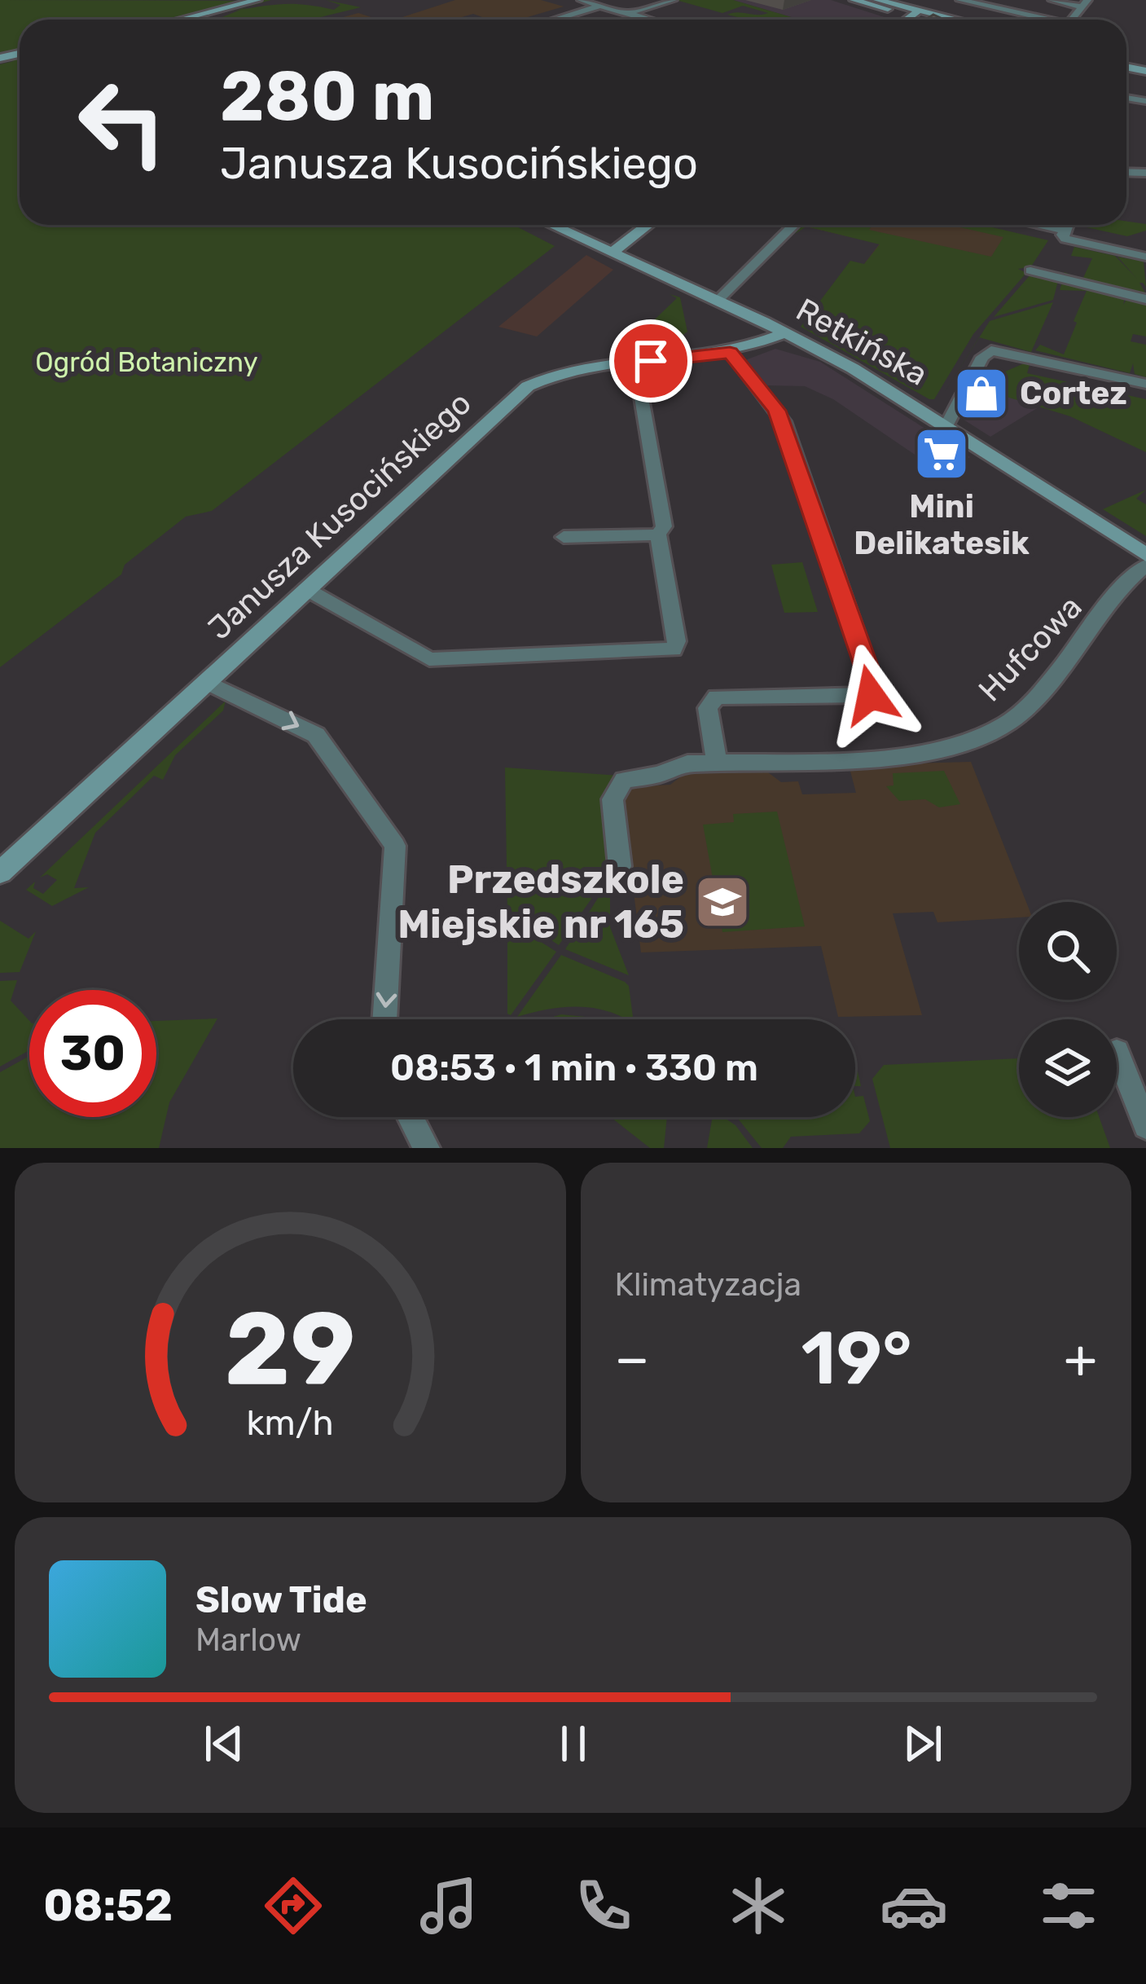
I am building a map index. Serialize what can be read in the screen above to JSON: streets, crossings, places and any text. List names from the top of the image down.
{
  "streets": {
    "street": ["Retkińska", "Janusza Kusocińskiego", "Hufcowa"]
  },
  "crossings": [
    ["Retkińska", "Janusza Kusocińskiego"]
  ],
  "parks": ["Ogród Botaniczny"],
  "places": {
    "shop": ["Cortez"],
    "supermarket": ["Mini Delikatesik"],
    "school or university": ["Przedszkole Miejskie nr 165"]
  },
  "page": {
    "turn": ["280 m", "Janusza Kusocińskiego"],
    "limit": "30",
    "trip": "08:53 · 1 min · 330 m",
    "tile": "Klimatyzacja",
    "heat": ["−", "19°", "+"],
    "song": ["Slow Tide", "Marlow"],
    "tabs": "08:52",
    "gauge": ["29", "km/h"]
  }
}
